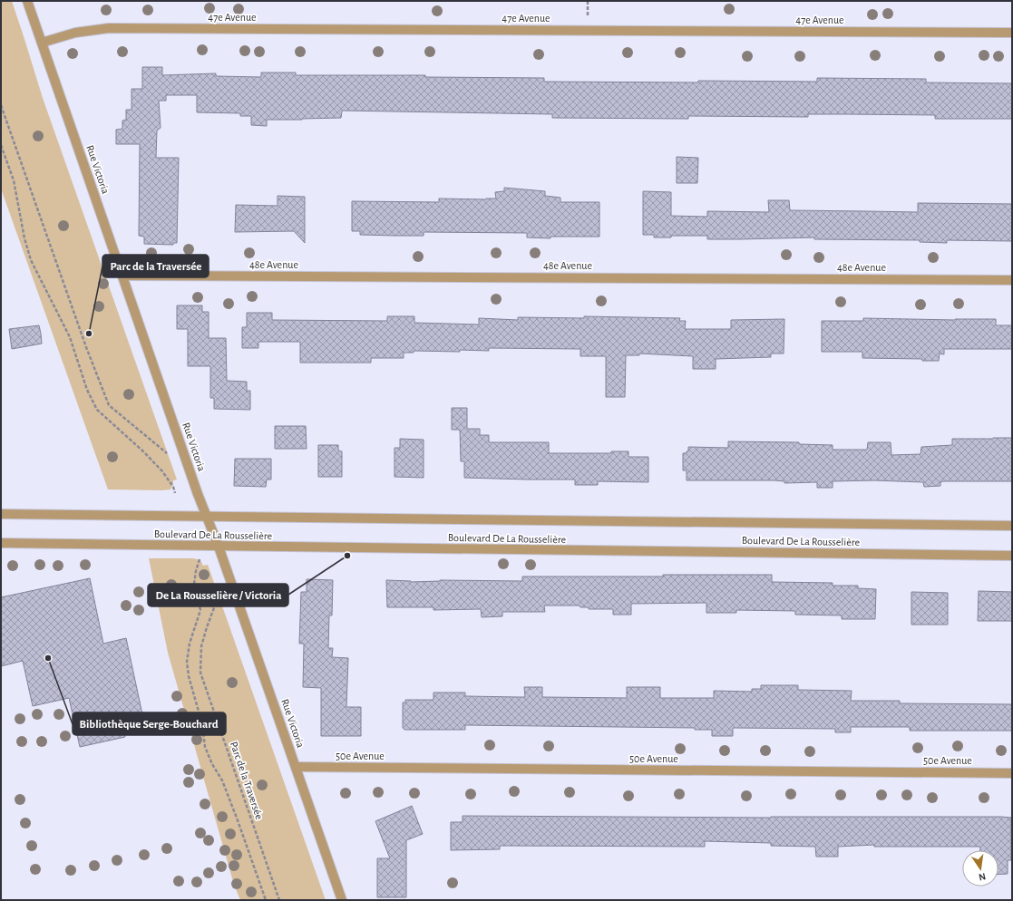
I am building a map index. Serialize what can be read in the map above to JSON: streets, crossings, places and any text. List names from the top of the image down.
{
  "streets": {
    "street": [
      "47e Avenue",
      "Rue Victoria",
      "48e Avenue",
      "Boulevard De La Rousselière",
      "50e Avenue"
    ],
    "path": ["Parc de la Traversée"]
  },
  "crossings": [
    ["47e Avenue", "Rue Victoria"],
    ["Rue Victoria", "48e Avenue"],
    ["Rue Victoria", "Boulevard De La Rousselière"],
    ["Rue Victoria", "50e Avenue"]
  ],
  "places": ["Parc de la Traversée", "De La Rousselière / Victoria", "Bibliothèque Serge-Bouchard"],
  "north": "bottom"
}
